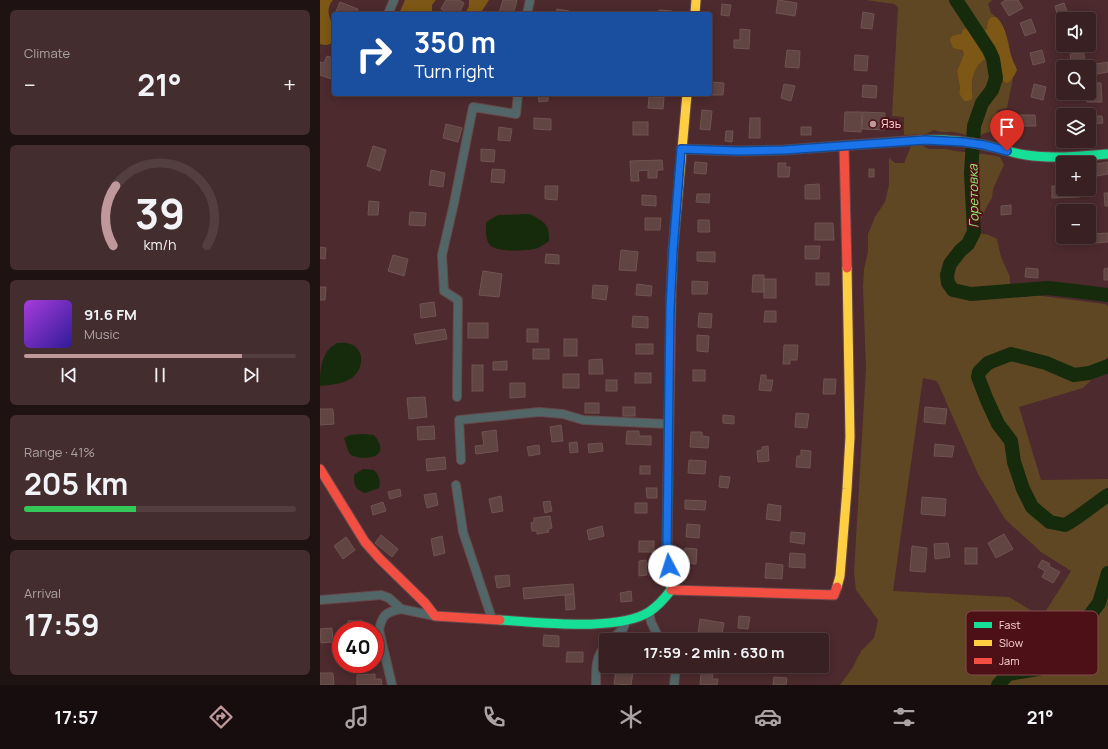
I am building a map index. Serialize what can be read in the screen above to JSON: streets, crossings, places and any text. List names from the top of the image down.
{
  "water": ["Горетовка"],
  "places": ["Язь"],
  "legend": ["Fast", "Slow", "Jam"],
  "page": {
    "tile": [
      "Climate",
      ["Range · 41%", "205 km"],
      ["Arrival", "17:59"]
    ],
    "map_buttons": ["+", "−"],
    "turn": ["350 m", "Turn right"],
    "heat": ["−", "21°", "+"],
    "song": ["91.6 FM", "Music"],
    "limit": "40",
    "trip": "17:59 · 2 min · 630 m",
    "tabs": ["17:57", "21°"],
    "gauge": ["39", "km/h"]
  }
}
